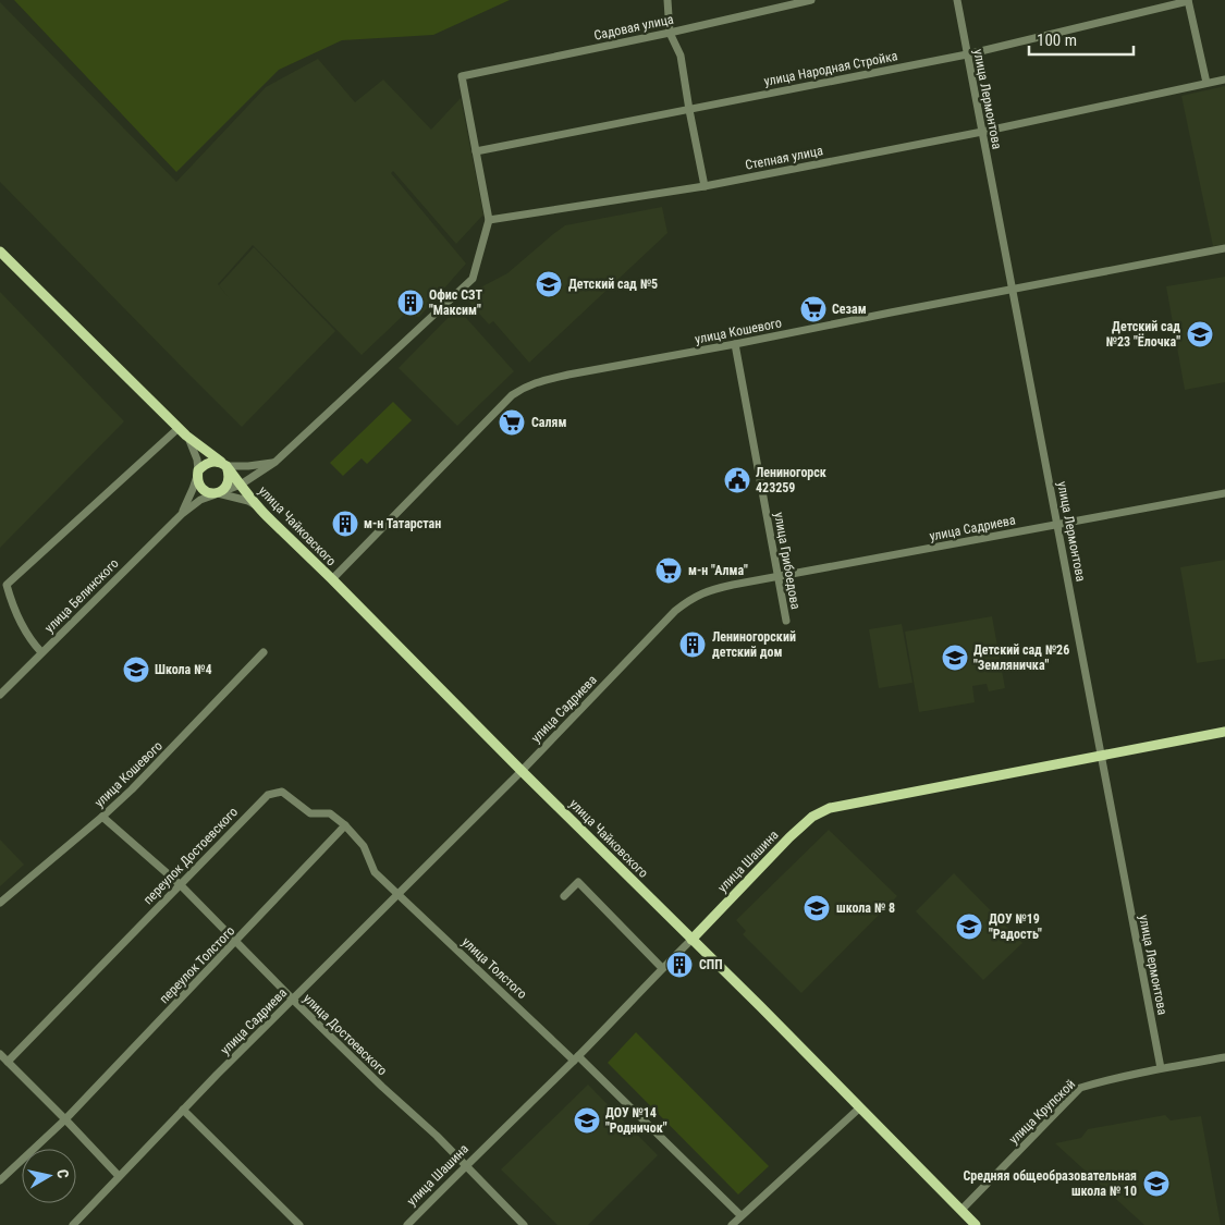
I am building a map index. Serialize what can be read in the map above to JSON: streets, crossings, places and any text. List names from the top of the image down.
{
  "streets": {
    "main road": ["улица Чайковского", "улица Шашина"],
    "street": [
      "Садовая улица",
      "улица Народная Стройка",
      "улица Лермонтова",
      "Степная улица",
      "улица Кошевого",
      "улица Садриева",
      "улица Грибоедова",
      "улица Белинского",
      "переулок Достоевского",
      "переулок Толстого",
      "улица Толстого",
      "улица Достоевского",
      "улица Крупской"
    ]
  },
  "crossings": [
    ["Садовая улица", "улица Народная Стройка"],
    ["улица Народная Стройка", "улица Лермонтова"],
    ["улица Лермонтова", "Степная улица"],
    ["улица Лермонтова", "улица Кошевого"],
    ["улица Лермонтова", "улица Садриева"],
    ["улица Лермонтова", "улица Шашина"],
    ["улица Лермонтова", "улица Крупской"],
    ["улица Кошевого", "улица Чайковского"],
    ["улица Кошевого", "улица Грибоедова"],
    ["улица Кошевого", "улица Достоевского"],
    ["улица Чайковского", "улица Садриева"],
    ["улица Чайковского", "улица Шашина"],
    ["улица Чайковского", "улица Крупской"],
    ["улица Садриева", "улица Грибоедова"],
    ["улица Садриева", "переулок Достоевского"],
    ["улица Садриева", "улица Толстого"],
    ["улица Садриева", "улица Достоевского"],
    ["переулок Достоевского", "переулок Толстого"],
    ["переулок Достоевского", "улица Толстого"],
    ["переулок Достоевского", "улица Достоевского"],
    ["улица Шашина", "улица Толстого"],
    ["улица Шашина", "улица Достоевского"],
    ["переулок Толстого", "улица Достоевского"]
  ],
  "places": {
    "school or university": [
      "Детский сад №5",
      "Детский сад №23 \"Ёлочка\"",
      "Детский сад №26 \"Земляничка\"",
      "Школа №4",
      "школа № 8",
      "ДОУ №19 \"Радость\"",
      "ДОУ №14 \"Родничок\"",
      "Средняя общеобразовательная школа № 10"
    ],
    "building": [
      "Офис СЗТ \"Максим\"",
      "м-н Татарстан",
      "Лениногорский детский дом",
      "СПП"
    ],
    "supermarket": ["Сезам", "Салям", "м-н \"Алма\""],
    "public building": ["Лениногорск 423259"]
  },
  "scale_bar": "100 m",
  "north": "right"
}
